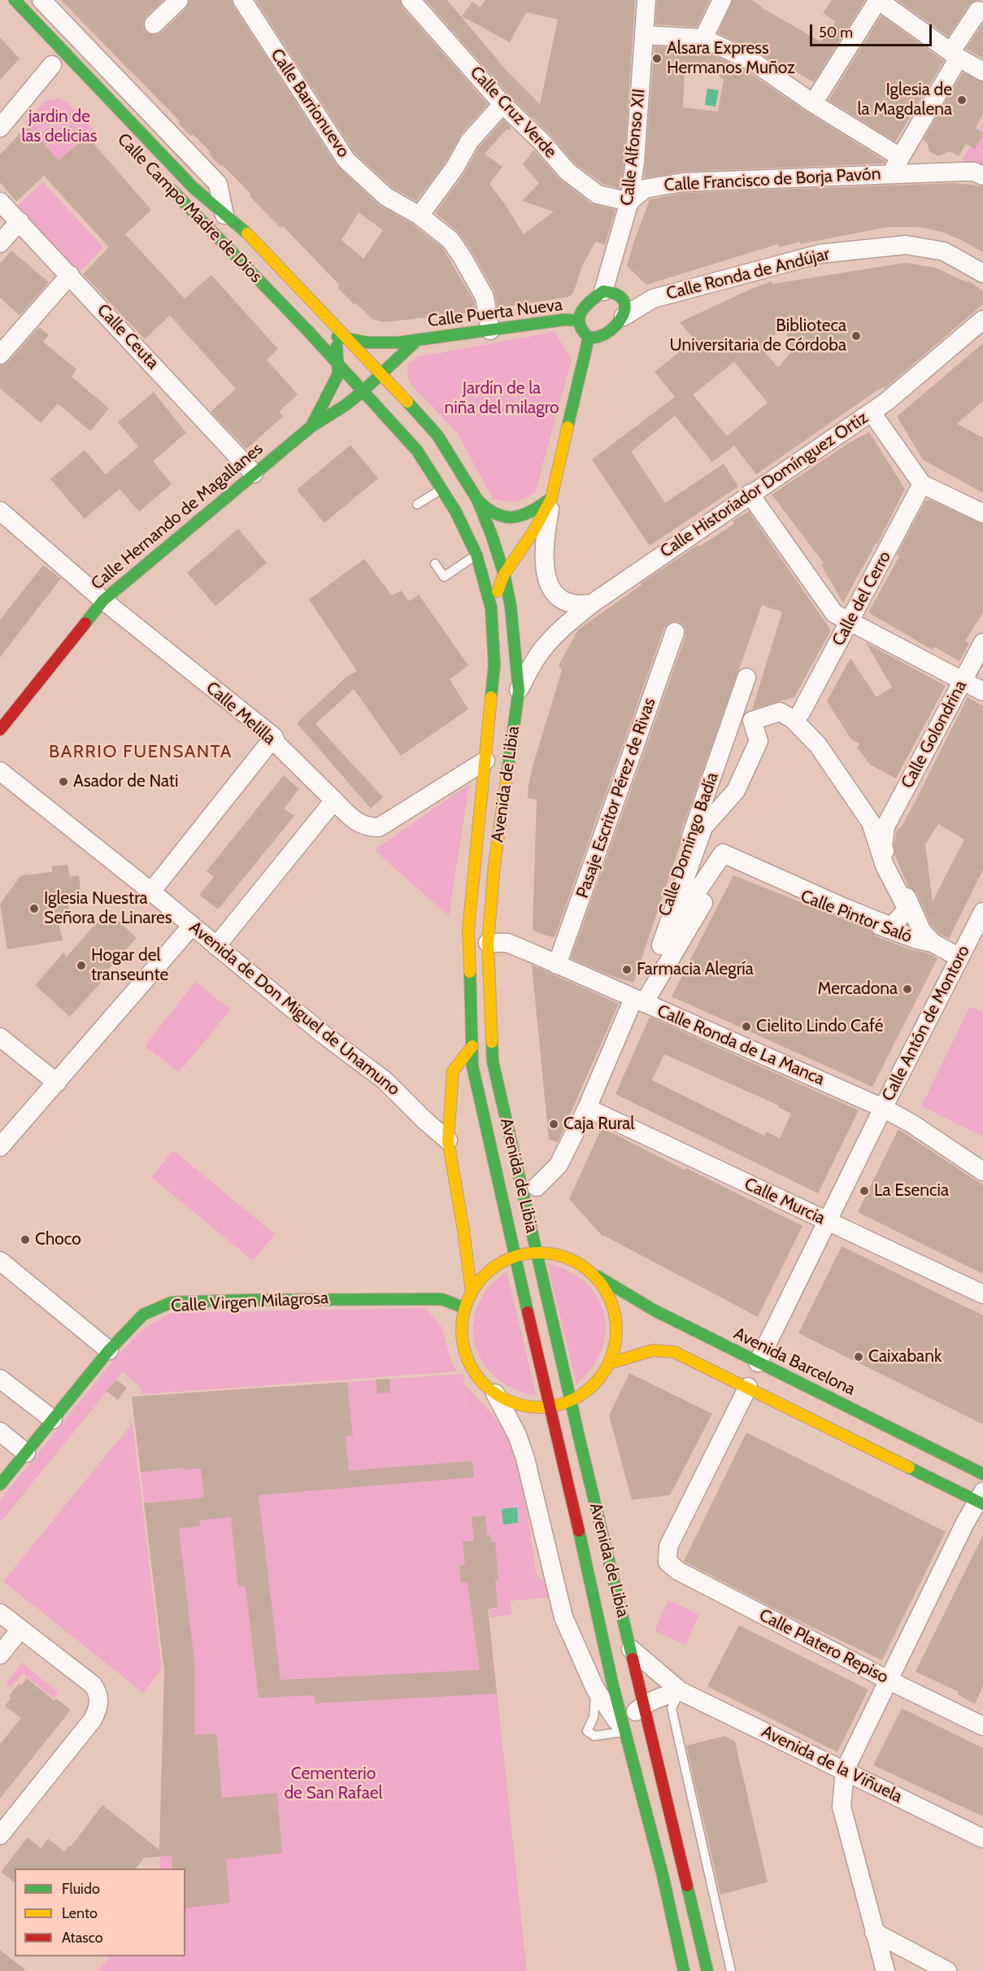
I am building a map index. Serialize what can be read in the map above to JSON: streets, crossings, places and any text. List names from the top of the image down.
{
  "streets": {
    "main road": [
      "Calle Campo Madre de Dios",
      "Calle Puerta Nueva",
      "Calle Hernando de Magallanes",
      "Avenida de Libia",
      "Calle Virgen Milagrosa",
      "Avenida Barcelona"
    ],
    "street": [
      "Calle Barrionuevo",
      "Calle Cruz Verde",
      "Calle Alfonso XII",
      "Calle Francisco de Borja Pavón",
      "Calle Ronda de Andújar",
      "Calle Ceuta",
      "Calle Historiador Domínguez Ortiz",
      "Calle del Cerro",
      "Calle Melilla",
      "Calle Golondrina",
      "Pasaje Escritor Pérez de Rivas",
      "Calle Domingo Badía",
      "Calle Pintor Saló",
      "Avenida de Don Miguel de Unamuno",
      "Calle Antón de Montoro",
      "Calle Ronda de La Manca",
      "Calle Murcia",
      "Calle Platero Repiso",
      "Avenida de la Viñuela"
    ]
  },
  "crossings": [
    ["Calle Barrionuevo", "Calle Puerta Nueva"],
    ["Calle Cruz Verde", "Calle Alfonso XII"],
    ["Calle Cruz Verde", "Calle Francisco de Borja Pavón"],
    ["Calle Alfonso XII", "Calle Francisco de Borja Pavón"],
    ["Calle Alfonso XII", "Calle Ronda de Andújar"],
    ["Calle Alfonso XII", "Calle Puerta Nueva"],
    ["Calle Campo Madre de Dios", "Calle Puerta Nueva"],
    ["Calle Campo Madre de Dios", "Calle Hernando de Magallanes"],
    ["Calle Campo Madre de Dios", "Avenida de Libia"],
    ["Calle Ronda de Andújar", "Calle Puerta Nueva"],
    ["Calle Ceuta", "Calle Hernando de Magallanes"],
    ["Calle Historiador Domínguez Ortiz", "Avenida de Libia"],
    ["Calle Hernando de Magallanes", "Calle Melilla"],
    ["Calle Melilla", "Avenida de Libia"],
    ["Avenida de Libia", "Calle Ronda de La Manca"],
    ["Avenida de Libia", "Avenida de la Viñuela"],
    ["Pasaje Escritor Pérez de Rivas", "Calle Ronda de La Manca"],
    ["Calle Domingo Badía", "Calle Pintor Saló"],
    ["Calle Domingo Badía", "Calle Ronda de La Manca"],
    ["Calle Domingo Badía", "Calle Murcia"],
    ["Calle Pintor Saló", "Calle Antón de Montoro"],
    ["Calle Antón de Montoro", "Calle Ronda de La Manca"],
    ["Calle Antón de Montoro", "Calle Murcia"],
    ["Calle Antón de Montoro", "Avenida Barcelona"]
  ],
  "districts": ["BARRIO FUENSANTA"],
  "parks": ["jardin de las delicias", "Jardín de la niña del milagro", "Cementerio de San Rafael"],
  "places": [
    "Alsara Express Hermanos Muñoz",
    "Iglesia de la Magdalena",
    "Biblioteca Universitaria de Córdoba",
    "Asador de Nati",
    "Iglesia Nuestra Señora de Linares",
    "Hogar del transeunte",
    "Farmacia Alegría",
    "Mercadona",
    "Cielito Lindo Café",
    "Caja Rural",
    "La Esencia",
    "Choco",
    "Caixabank"
  ],
  "legend": ["Fluido", "Lento", "Atasco"],
  "scale_bar": "50 m"
}
